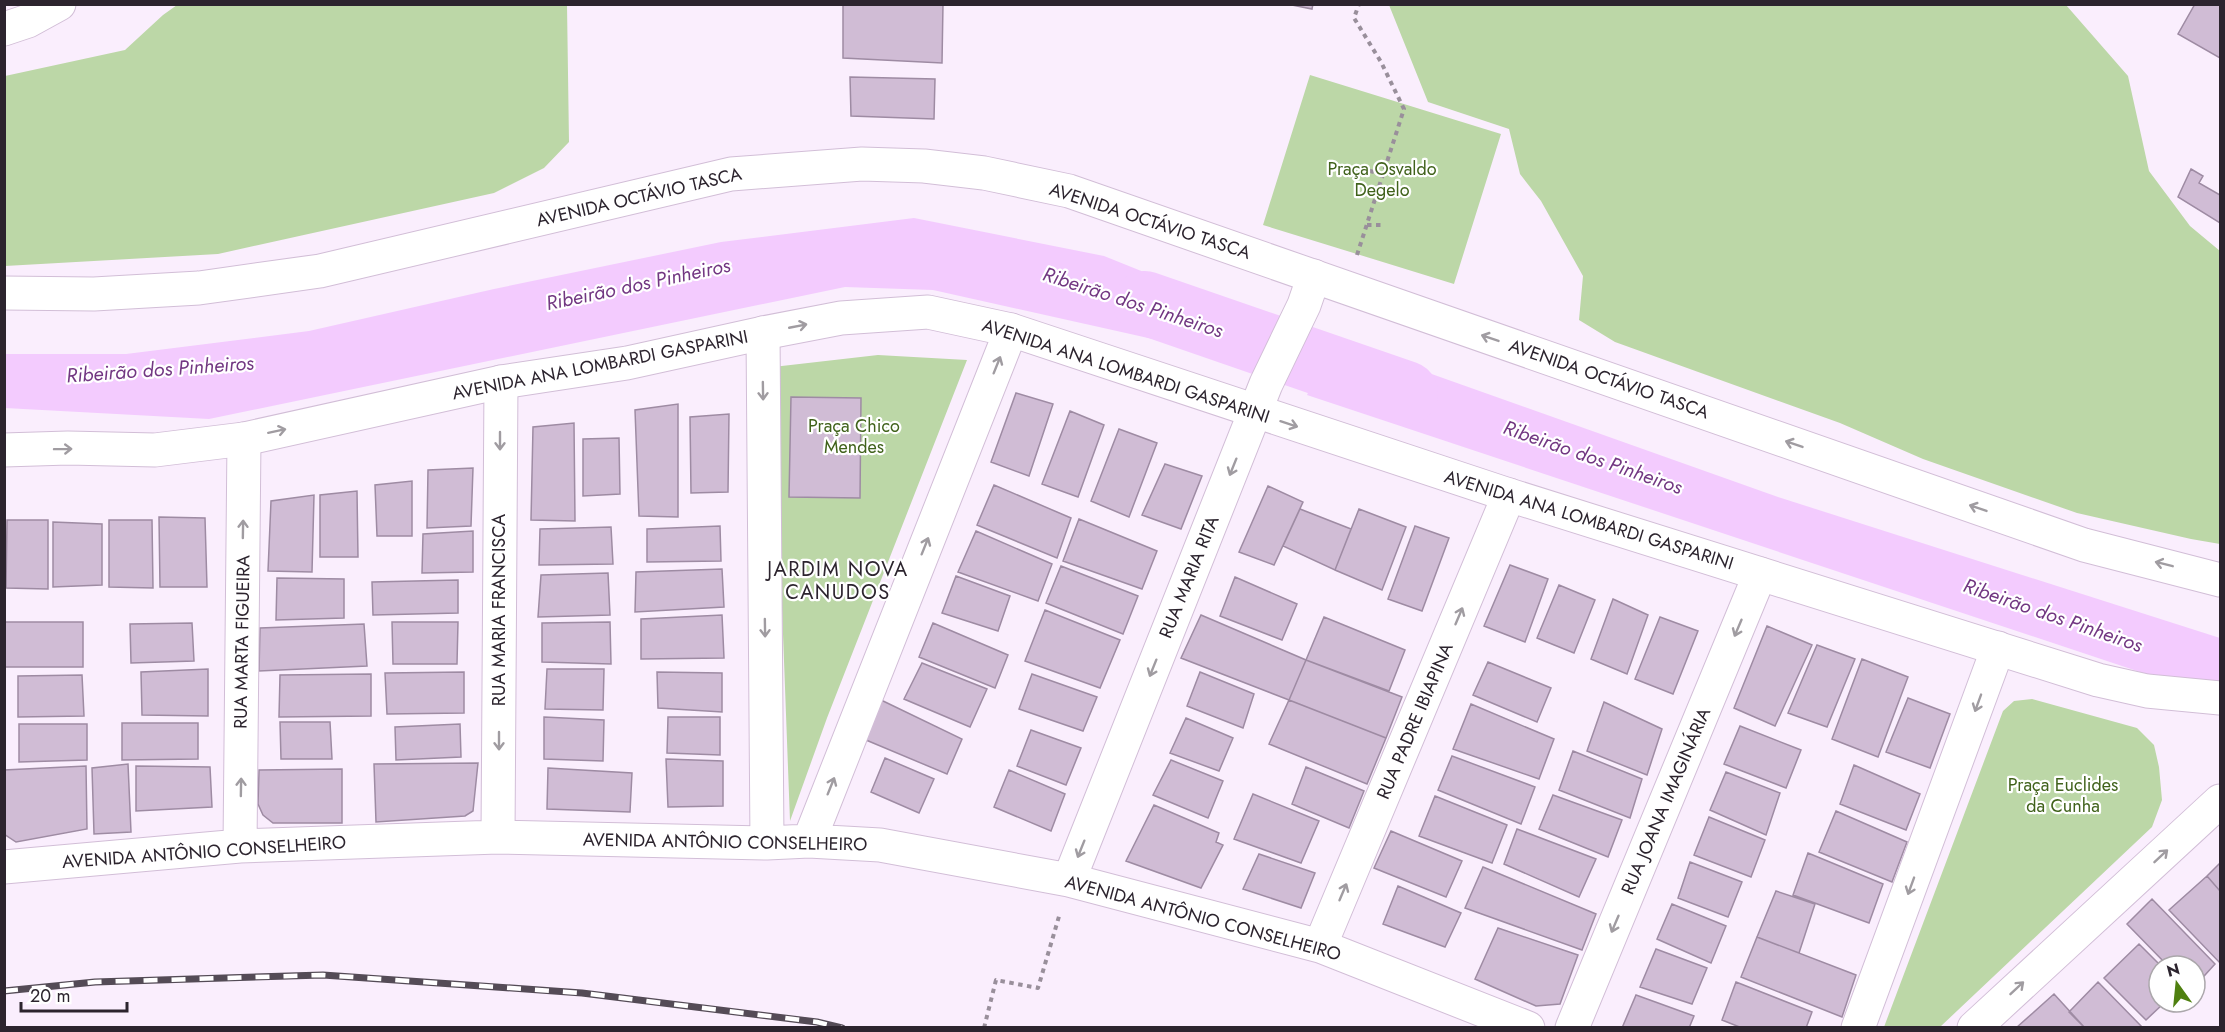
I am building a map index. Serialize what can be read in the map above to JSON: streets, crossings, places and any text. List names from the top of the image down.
{
  "streets": {
    "street": [
      "AVENIDA OCTÁVIO TASCA",
      "AVENIDA ANA LOMBARDI GASPARINI",
      "RUA MARIA RITA",
      "RUA MARIA FRANCISCA",
      "RUA MARTA FIGUEIRA",
      "RUA PADRE IBIAPINA",
      "RUA JOANA IMAGINÁRIA",
      "AVENIDA ANTÔNIO CONSELHEIRO"
    ]
  },
  "crossings": [
    ["AVENIDA OCTÁVIO TASCA", "RUA MARIA RITA"],
    ["AVENIDA ANA LOMBARDI GASPARINI", "RUA MARIA RITA"],
    ["AVENIDA ANA LOMBARDI GASPARINI", "RUA MARIA FRANCISCA"],
    ["AVENIDA ANA LOMBARDI GASPARINI", "RUA MARTA FIGUEIRA"],
    ["AVENIDA ANA LOMBARDI GASPARINI", "RUA PADRE IBIAPINA"],
    ["AVENIDA ANA LOMBARDI GASPARINI", "RUA JOANA IMAGINÁRIA"],
    ["RUA MARIA RITA", "AVENIDA ANTÔNIO CONSELHEIRO"],
    ["RUA MARIA FRANCISCA", "AVENIDA ANTÔNIO CONSELHEIRO"],
    ["RUA MARTA FIGUEIRA", "AVENIDA ANTÔNIO CONSELHEIRO"],
    ["RUA PADRE IBIAPINA", "AVENIDA ANTÔNIO CONSELHEIRO"]
  ],
  "one_way": [
    "AVENIDA OCTÁVIO TASCA",
    "AVENIDA ANA LOMBARDI GASPARINI",
    "RUA MARTA FIGUEIRA",
    "RUA PADRE IBIAPINA"
  ],
  "districts": ["JARDIM NOVA CANUDOS"],
  "water": ["Ribeirão dos Pinheiros"],
  "parks": ["Praça Osvaldo Degelo", "Praça Chico Mendes", "Praça Euclides da Cunha"],
  "scale_bar": "20 m",
  "north": "top"
}
